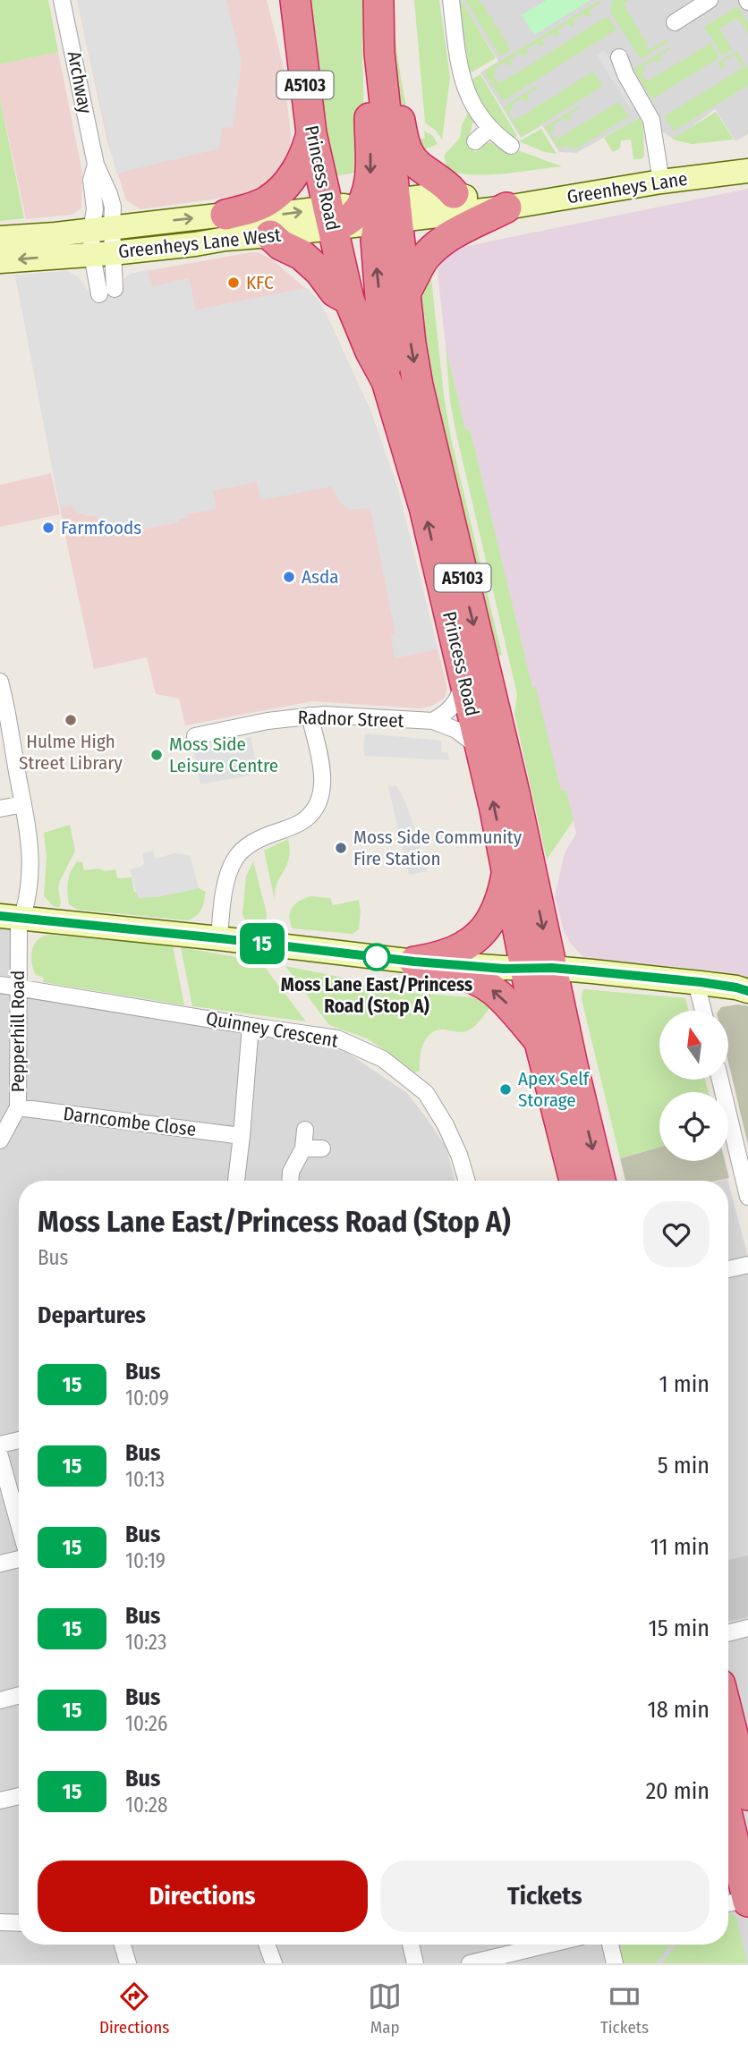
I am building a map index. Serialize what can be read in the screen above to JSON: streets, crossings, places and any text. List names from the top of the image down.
{
  "streets": {
    "highway": ["A5103", "Princess Road"],
    "street": [
      "Archway",
      "Greenheys Lane",
      "Greenheys Lane West",
      "Radnor Street",
      "Quinney Crescent",
      "Pepperhill Road",
      "Darncombe Close"
    ]
  },
  "crossings": [
    ["Archway", "Greenheys Lane West"],
    ["Princess Road", "Greenheys Lane"],
    ["Princess Road", "Greenheys Lane West"],
    ["Princess Road", "Radnor Street"],
    ["Quinney Crescent", "Pepperhill Road"],
    ["Pepperhill Road", "Darncombe Close"]
  ],
  "places": [
    "KFC",
    "Farmfoods",
    "Asda",
    "Hulme High Street Library",
    "Moss Side Leisure Centre",
    "Moss Side Community Fire Station",
    "Moss Lane East/Princess Road (Stop A)",
    "Apex Self Storage"
  ],
  "lines": ["bus line 15"],
  "north": "top",
  "page": {
    "on_map": "15",
    "heading": [
      ["Moss Lane East/Princess Road (Stop A)", "Bus"],
      "Departures"
    ],
    "list": [
      {
        "mark": "15",
        "name": "Bus",
        "note": "10:09",
        "value": "1 min"
      },
      {
        "mark": "15",
        "name": "Bus",
        "note": "10:13",
        "value": "5 min"
      },
      {
        "mark": "15",
        "name": "Bus",
        "note": "10:19",
        "value": "11 min"
      },
      {
        "mark": "15",
        "name": "Bus",
        "note": "10:23",
        "value": "15 min"
      },
      {
        "mark": "15",
        "name": "Bus",
        "note": "10:26",
        "value": "18 min"
      },
      {
        "mark": "15",
        "name": "Bus",
        "note": "10:28",
        "value": "20 min"
      }
    ],
    "buttons": ["Directions", "Tickets"],
    "tabs": ["Directions", "Map", "Tickets"]
  }
}
